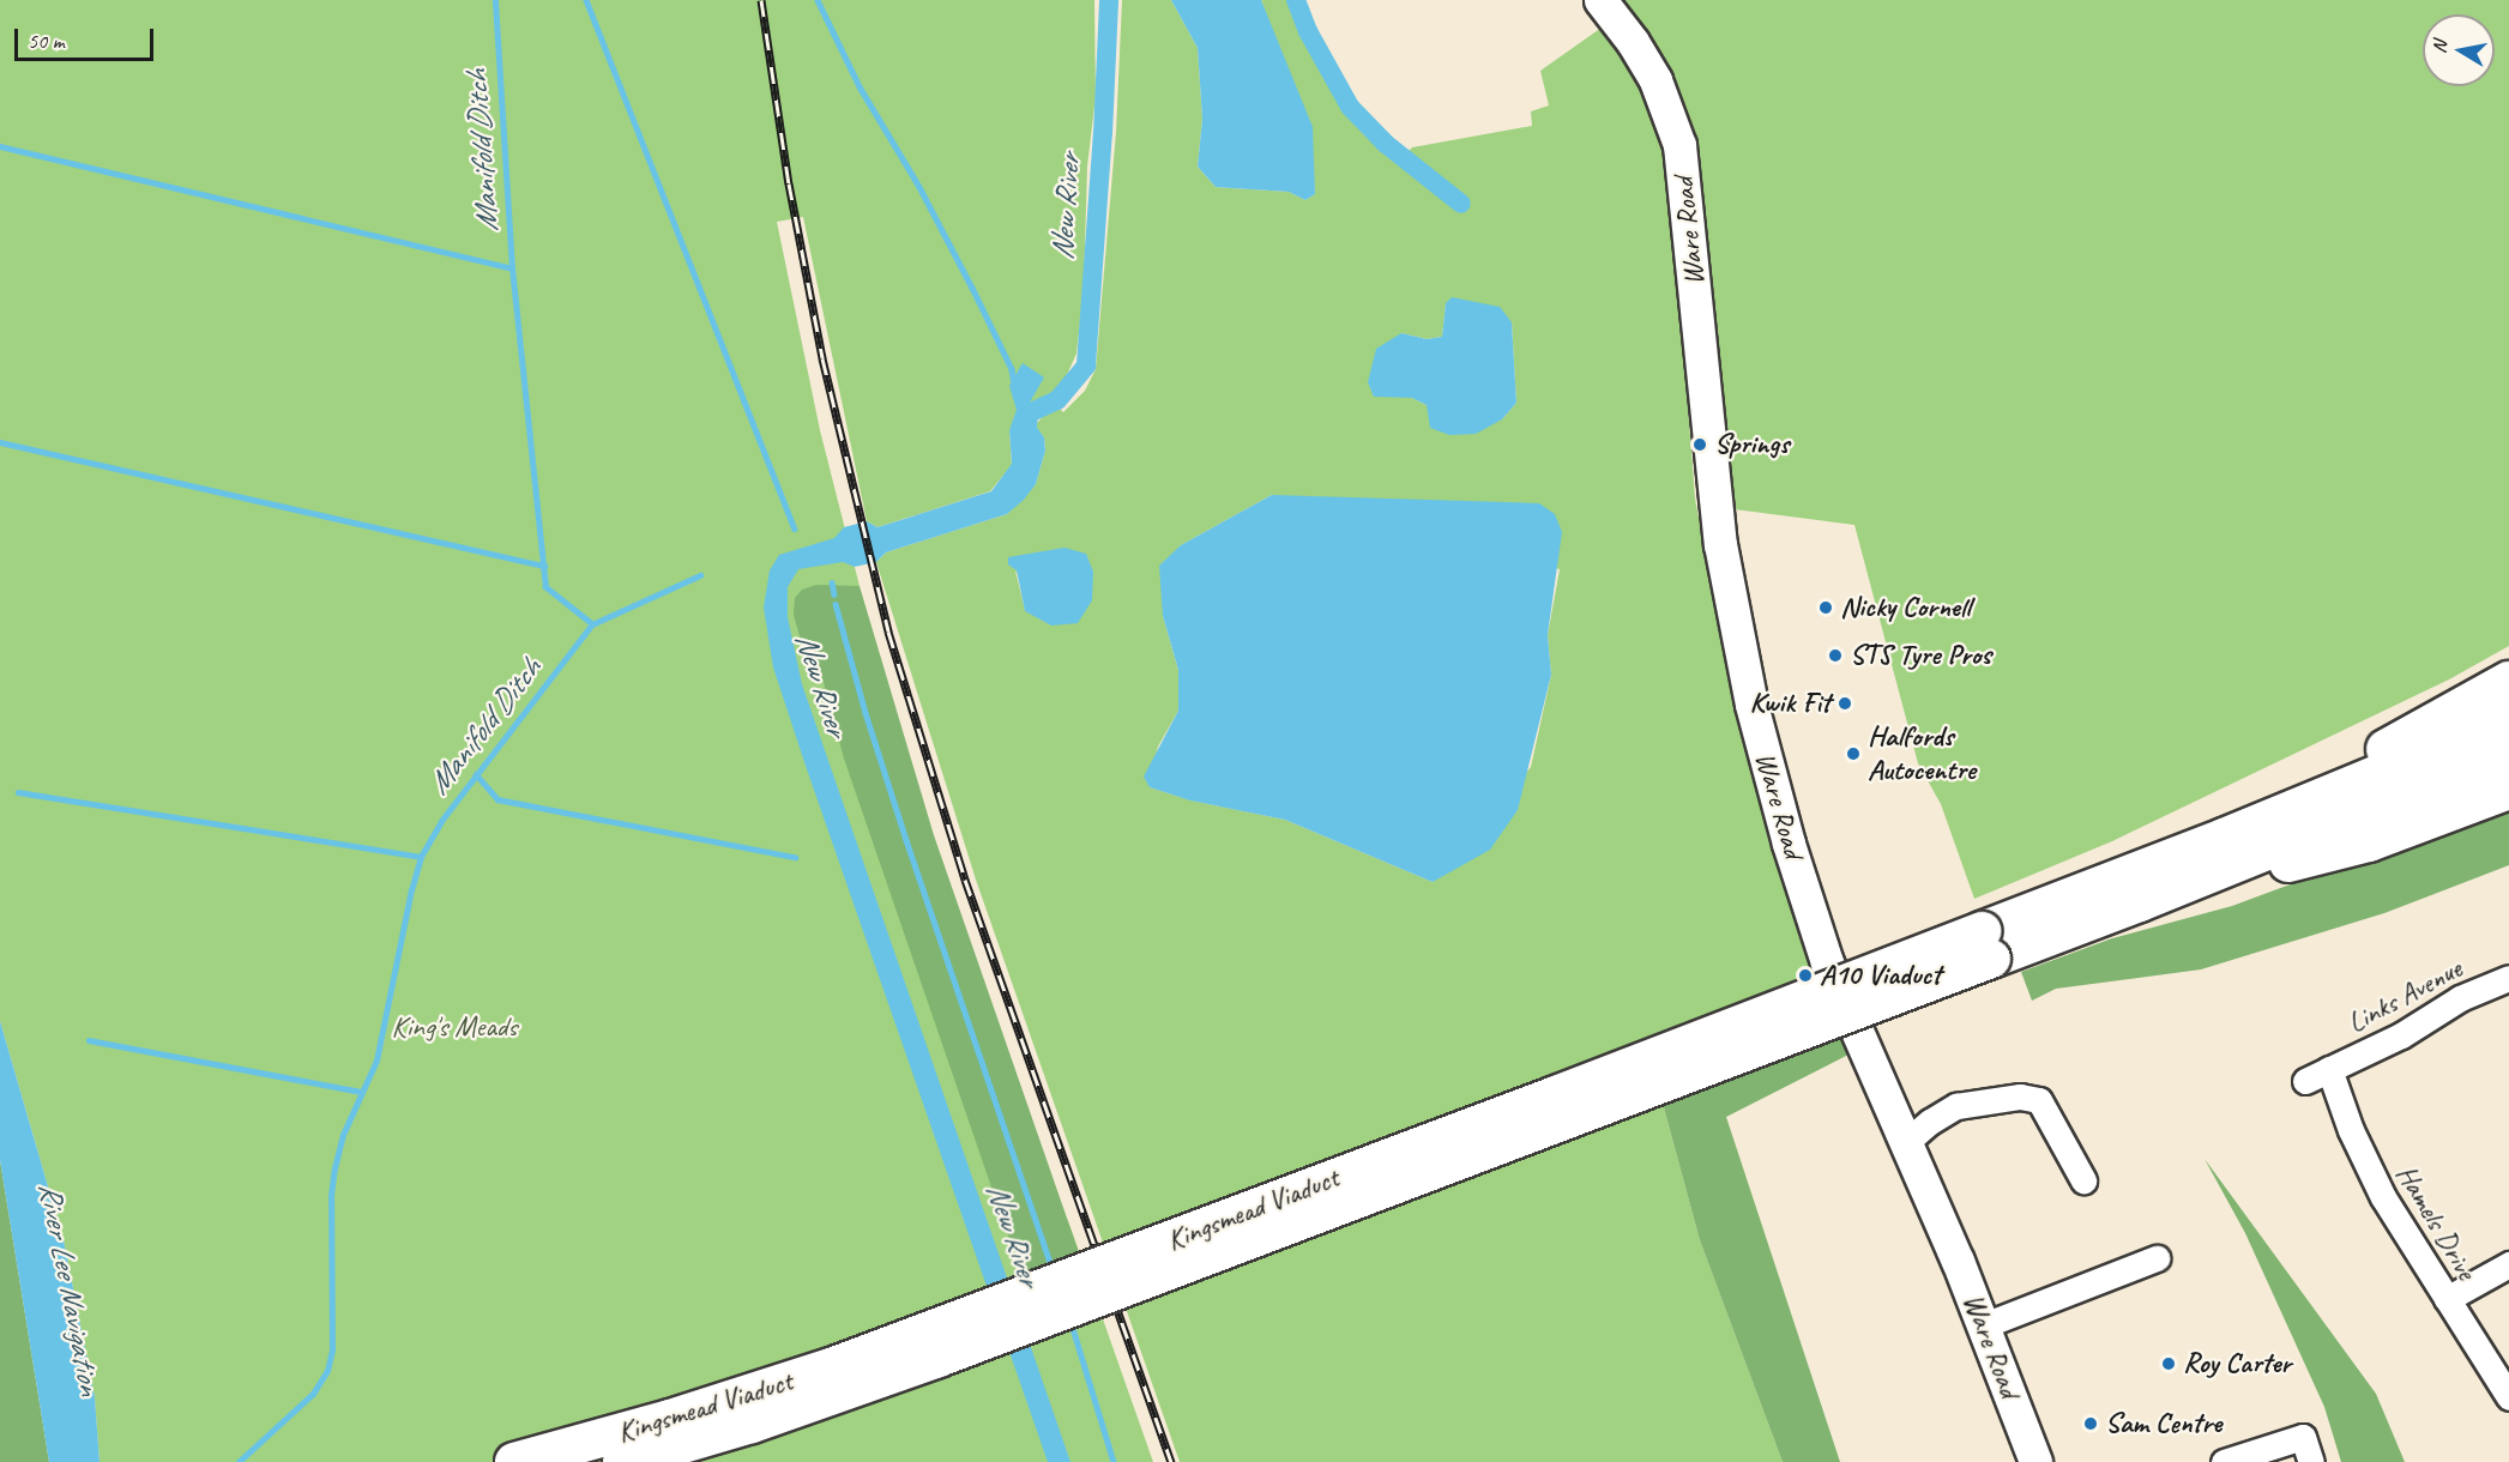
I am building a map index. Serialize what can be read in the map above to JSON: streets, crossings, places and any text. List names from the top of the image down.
{
  "streets": {
    "highway": ["Kingsmead Viaduct"],
    "main road": ["Ware Road"],
    "street": ["Links Avenue", "Hamels Drive"]
  },
  "crossings": [
    ["Links Avenue", "Hamels Drive"]
  ],
  "water": ["Manifold Ditch", "New River", "River Lee Navigation"],
  "parks": ["King's Meads"],
  "places": [
    "Springs",
    "Nicky Cornell",
    "STS Tyre Pros",
    "Kwik Fit",
    "Halfords Autocentre",
    "A10 Viaduct",
    "Roy Carter",
    "Sam Centre"
  ],
  "scale_bar": "50 m",
  "north": "left"
}
